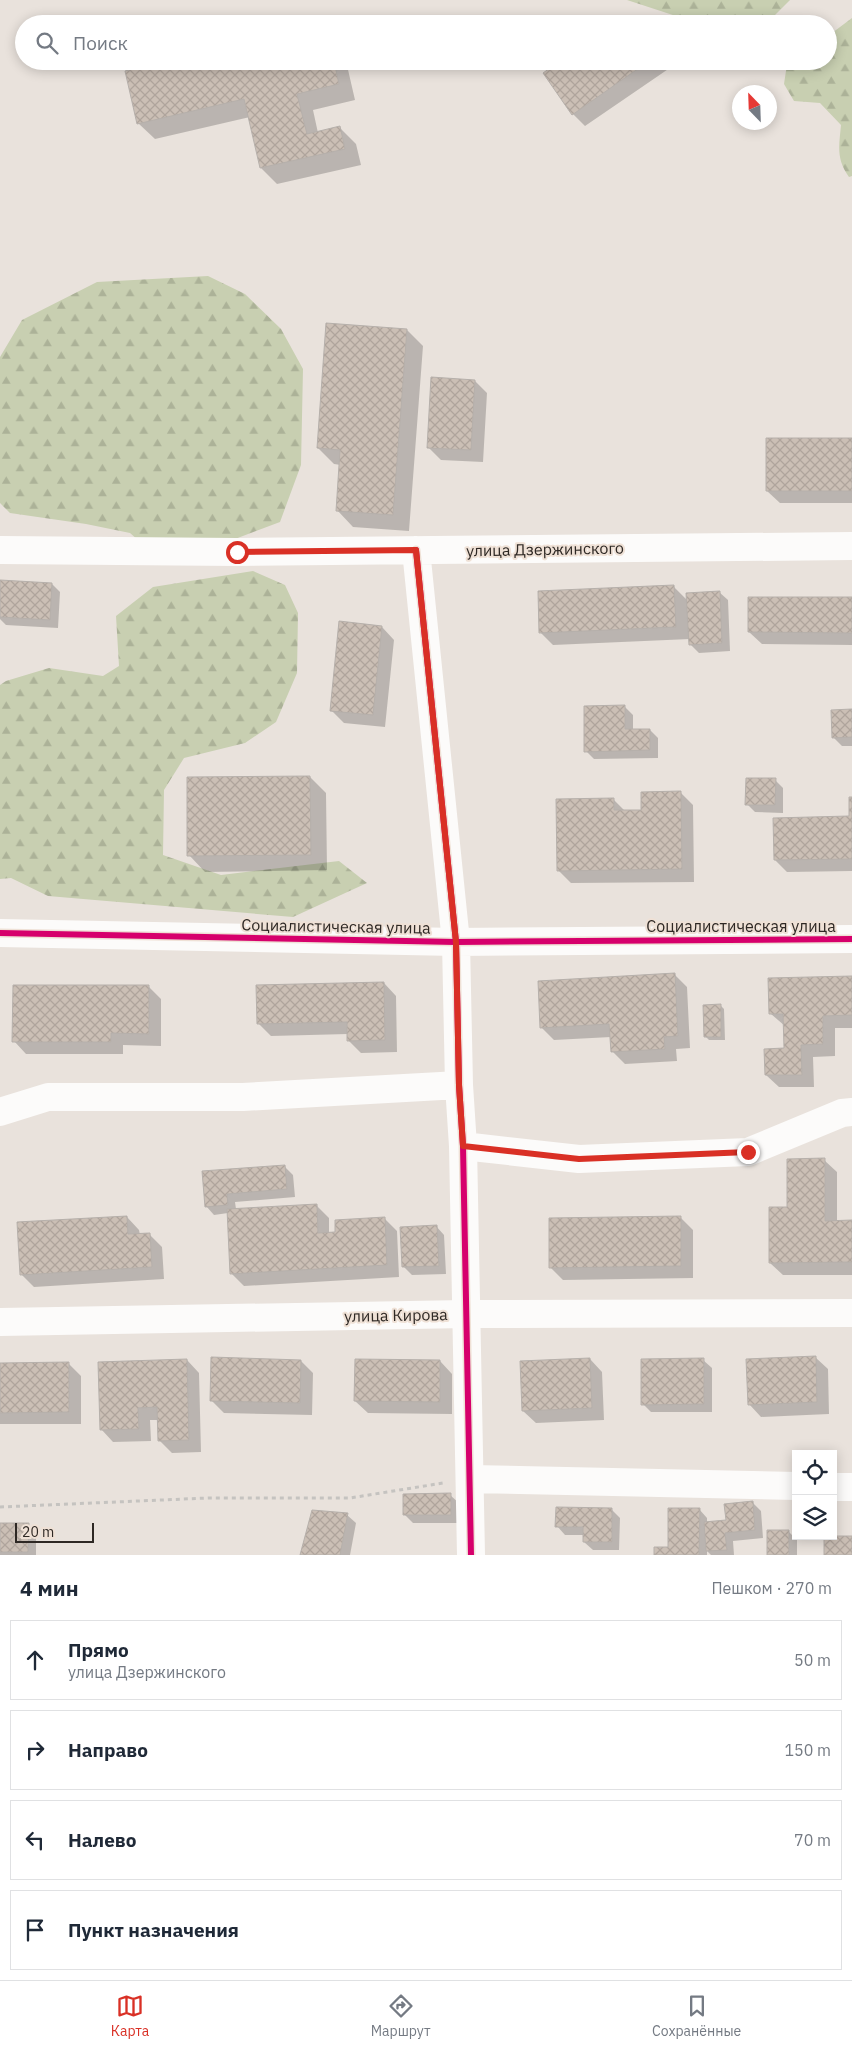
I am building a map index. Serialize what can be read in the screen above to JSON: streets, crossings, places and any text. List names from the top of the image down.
{
  "streets": {
    "street": ["улица Дзержинского", "Социалистическая улица", "улица Кирова"]
  },
  "scale_bar": "20 m",
  "north": "top left",
  "page": {
    "search": "Поиск",
    "scale": "20 m",
    "heading": ["4 мин", "Пешком · 270 m"],
    "list": [
      ["Прямо", "улица Дзержинского", "50 m"],
      ["Направо", "150 m"],
      ["Налево", "70 m"],
      "Пункт назначения"
    ],
    "nav": ["Карта", "Маршрут", "Сохранённые"]
  }
}
